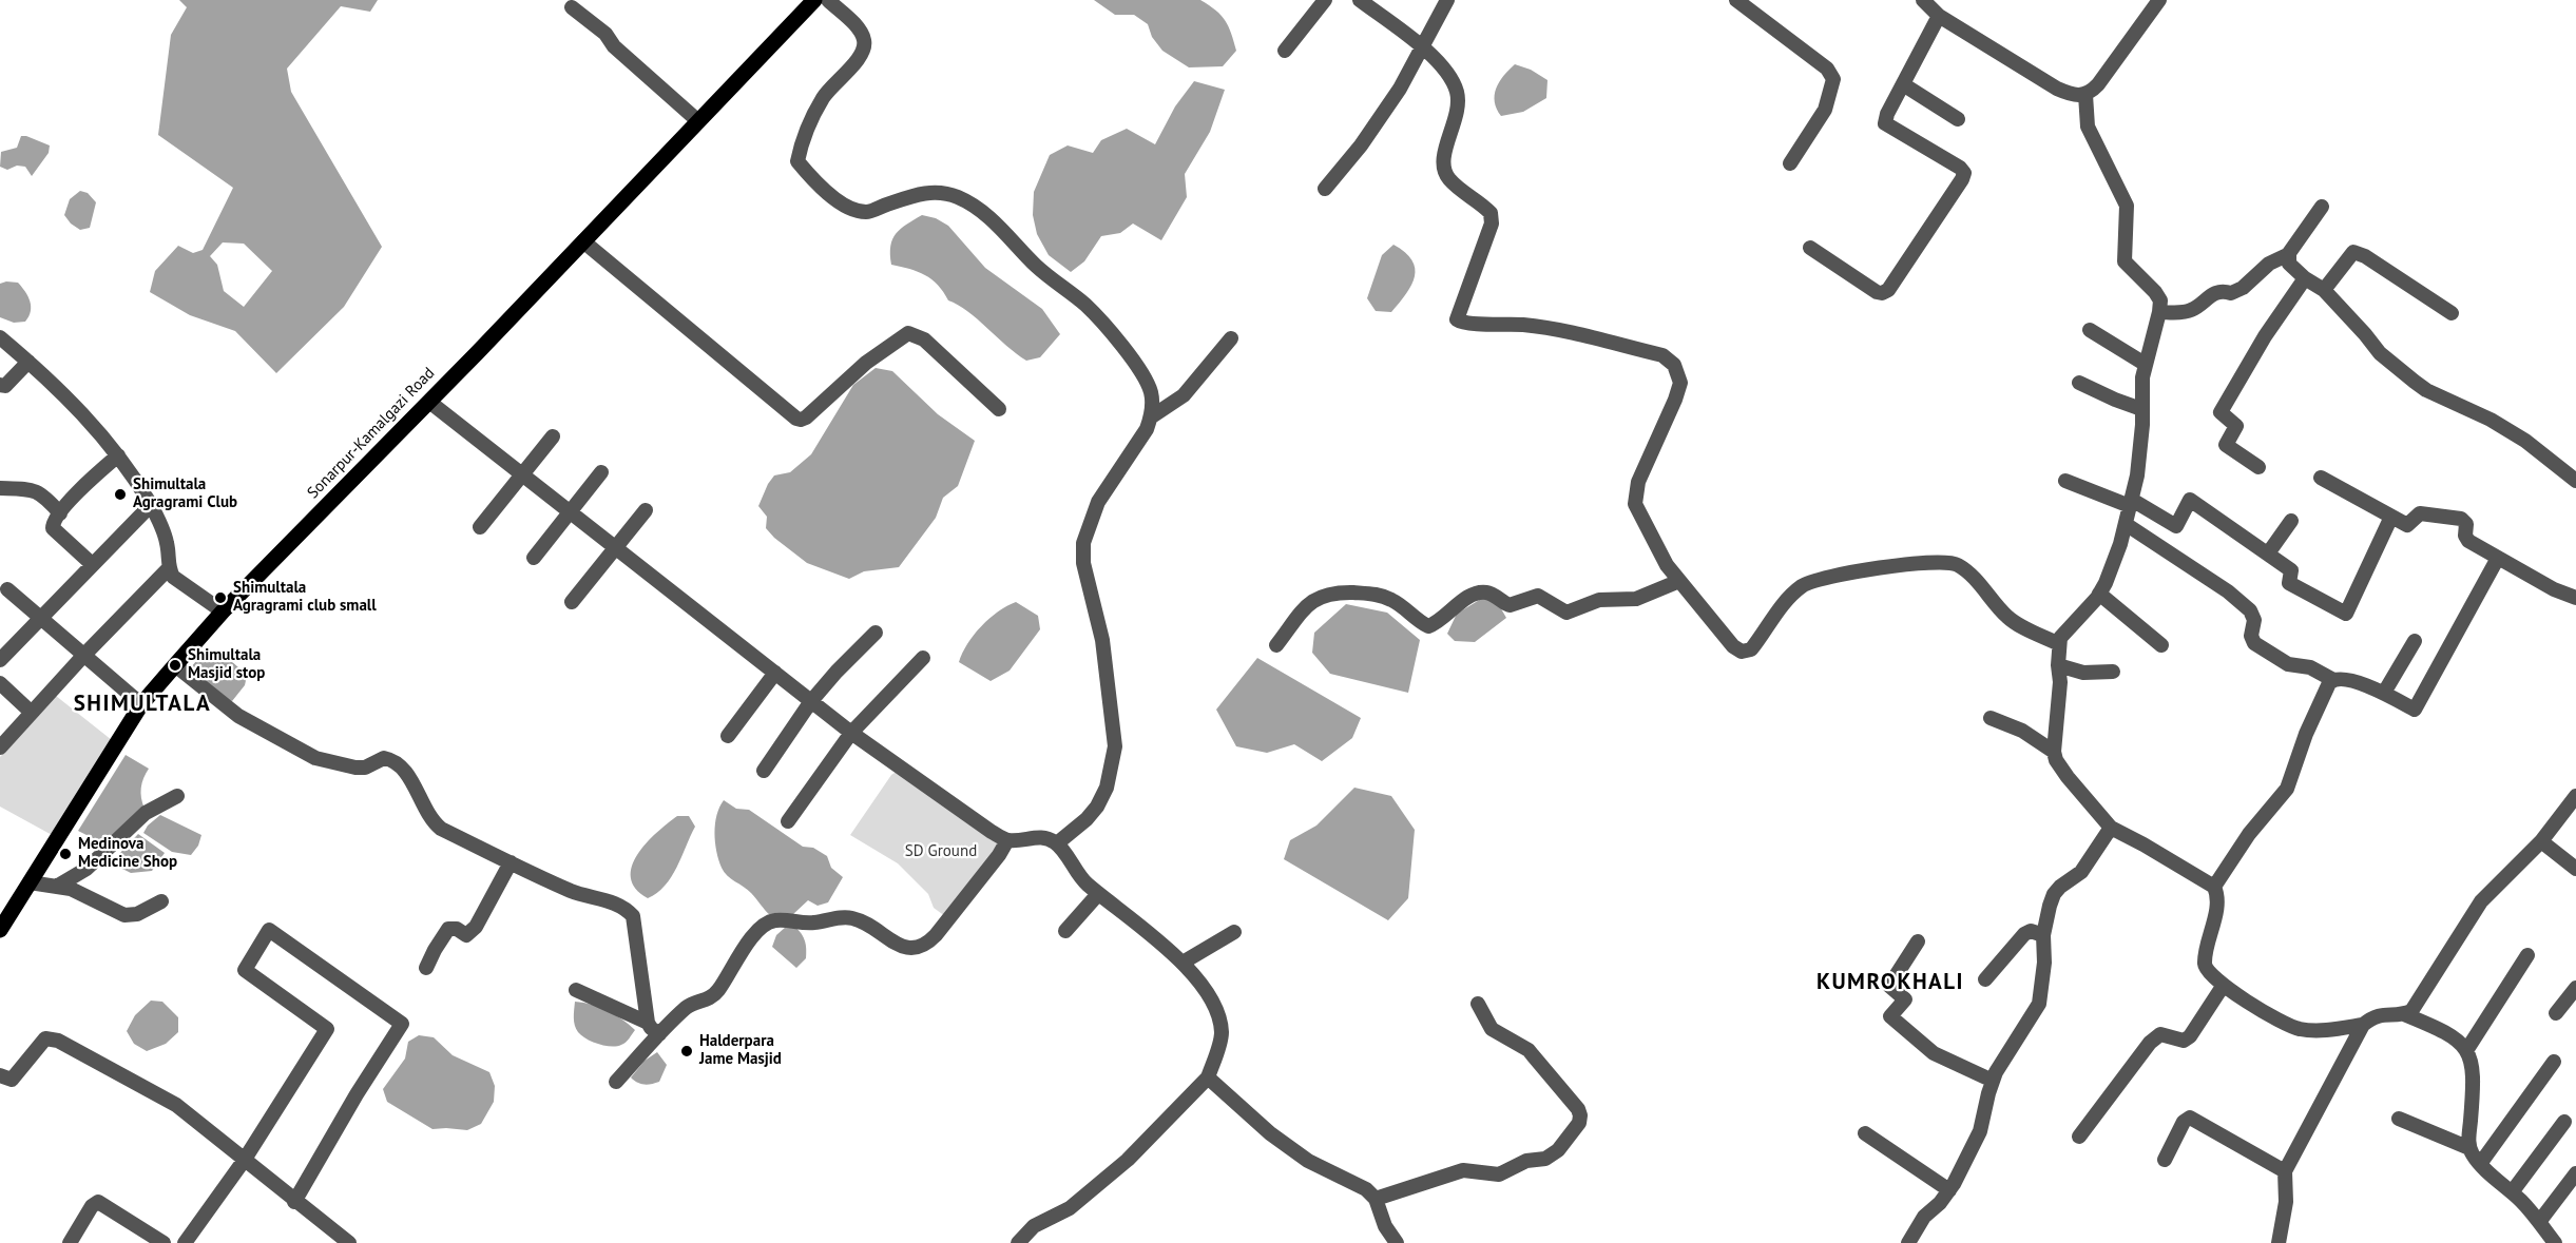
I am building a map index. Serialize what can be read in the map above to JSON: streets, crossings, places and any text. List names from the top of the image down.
{
  "streets": {
    "main road": ["Sonarpur-Kamalgazi Road"]
  },
  "districts": ["SHIMULTALA", "KUMROKHALI"],
  "parks": ["SD Ground"],
  "places": [
    "Shimultala Agragrami Club",
    "Shimultala Agragrami club small",
    "Shimultala Masjid stop",
    "Medinova Medicine Shop",
    "Halderpara Jame Masjid"
  ]
}
